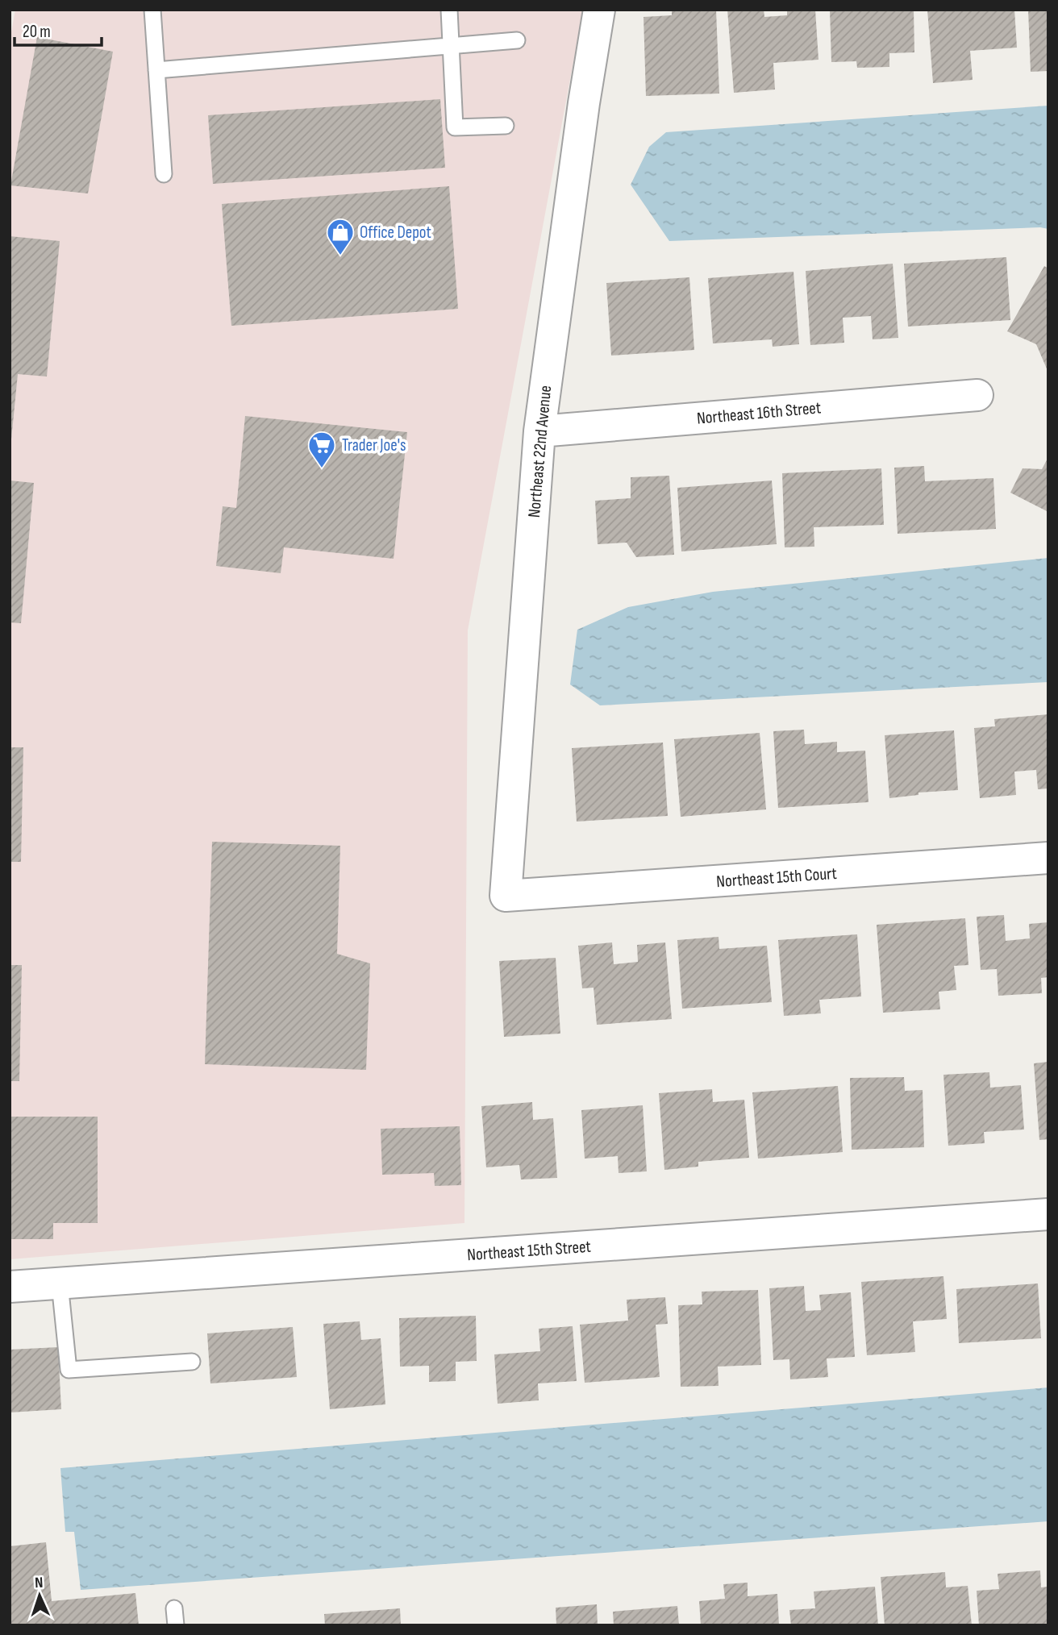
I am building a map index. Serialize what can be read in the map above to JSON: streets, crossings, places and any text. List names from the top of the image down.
{
  "streets": {
    "street": [
      "Northeast 16th Street",
      "Northeast 22nd Avenue",
      "Northeast 15th Court",
      "Northeast 15th Street"
    ]
  },
  "crossings": [
    ["Northeast 16th Street", "Northeast 22nd Avenue"],
    ["Northeast 22nd Avenue", "Northeast 15th Court"]
  ],
  "places": {
    "shop": ["Office Depot"],
    "supermarket": ["Trader Joe's"]
  },
  "scale_bar": "20 m",
  "north": "top"
}
